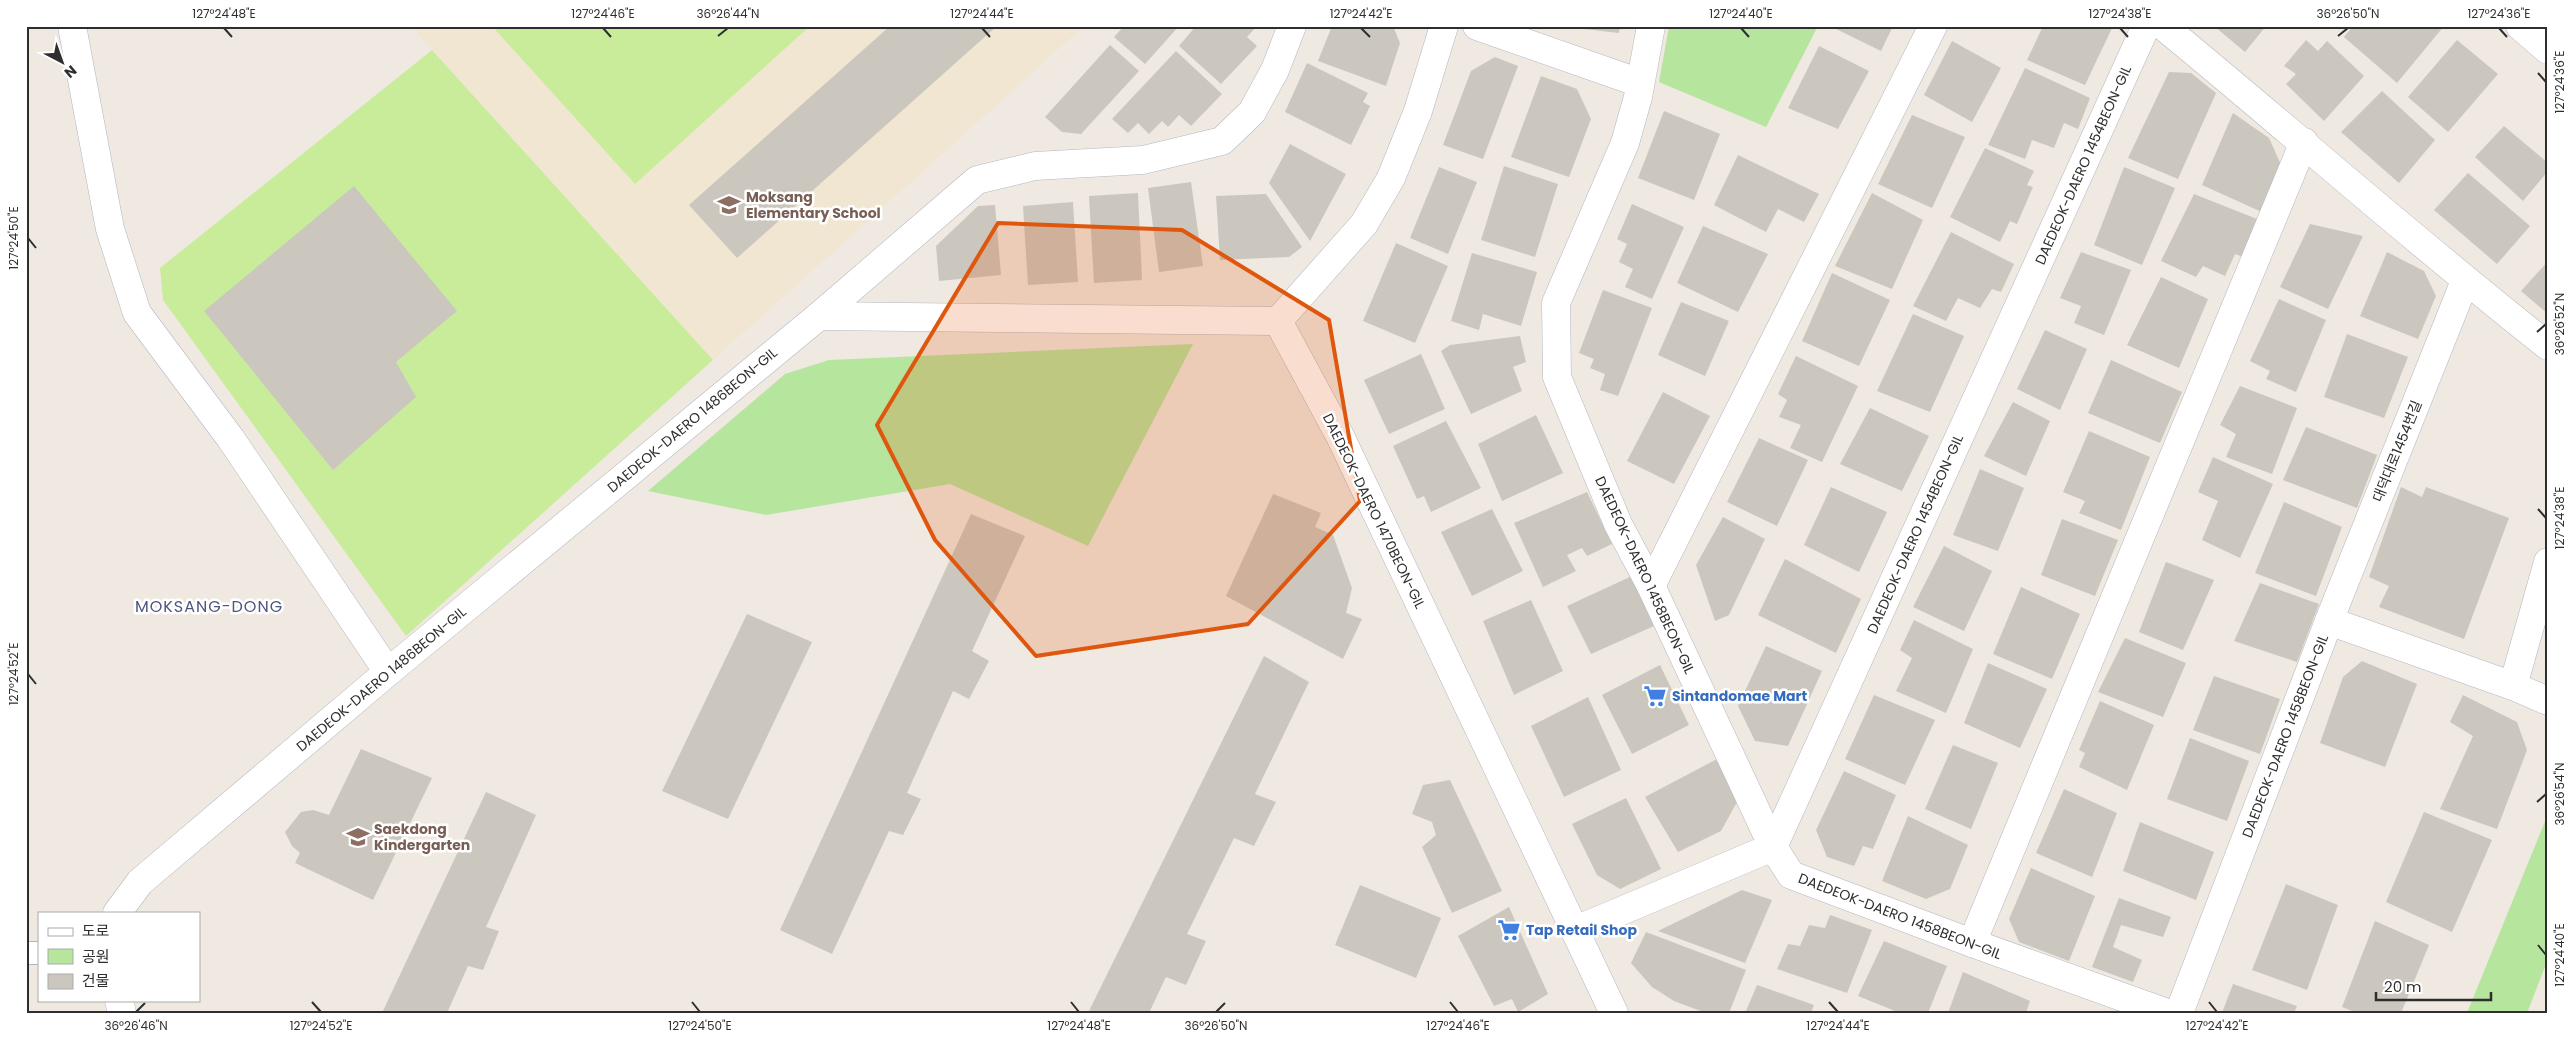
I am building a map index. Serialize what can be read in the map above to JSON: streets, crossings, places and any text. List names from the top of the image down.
{
  "streets": {
    "street": [
      "DAEDEOK-DAERO 1454BEON-GIL",
      "DAEDEOK-DAERO 1486BEON-GIL",
      "대덕대로1454번길",
      "DAEDEOK-DAERO 1470BEON-GIL",
      "DAEDEOK-DAERO 1458BEON-GIL"
    ]
  },
  "crossings": [
    ["DAEDEOK-DAERO 1454BEON-GIL", "DAEDEOK-DAERO 1458BEON-GIL"],
    ["대덕대로1454번길", "DAEDEOK-DAERO 1458BEON-GIL"]
  ],
  "districts": ["MOKSANG-DONG"],
  "places": {
    "school or university": ["Moksang Elementary School", "Saekdong Kindergarten"],
    "supermarket": ["Sintandomae Mart", "Tap Retail Shop"]
  },
  "legend": ["도로", "공원", "건물"],
  "scale_bar": "20 m",
  "north": "bottom right",
  "coordinates": [
    "127°24'48\"E",
    "127°24'46\"E",
    "36°26'44\"N",
    "127°24'44\"E",
    "127°24'42\"E",
    "127°24'40\"E",
    "127°24'38\"E",
    "36°26'50\"N",
    "127°24'36\"E",
    "127°24'50\"E",
    "36°26'52\"N",
    "127°24'52\"E",
    "36°26'54\"N",
    "36°26'46\"N"
  ]
}
